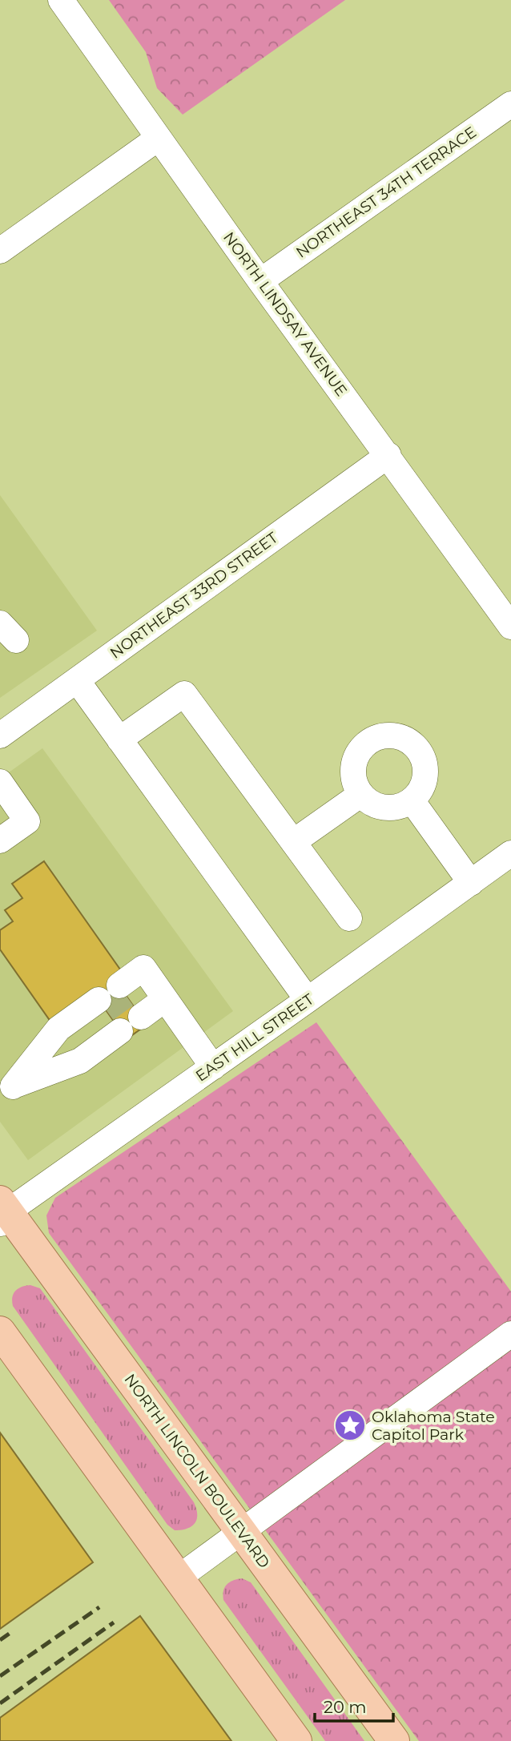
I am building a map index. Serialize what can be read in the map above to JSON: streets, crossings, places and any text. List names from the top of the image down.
{
  "streets": {
    "main road": ["NORTH LINCOLN BOULEVARD"],
    "street": [
      "NORTHEAST 34TH TERRACE",
      "NORTH LINDSAY AVENUE",
      "NORTHEAST 33RD STREET",
      "EAST HILL STREET"
    ]
  },
  "crossings": [
    ["NORTHEAST 34TH TERRACE", "NORTH LINDSAY AVENUE"],
    ["NORTH LINDSAY AVENUE", "NORTHEAST 33RD STREET"],
    ["EAST HILL STREET", "NORTH LINCOLN BOULEVARD"]
  ],
  "places": {
    "place": ["Oklahoma State Capitol Park"]
  },
  "scale_bar": "20 m"
}
